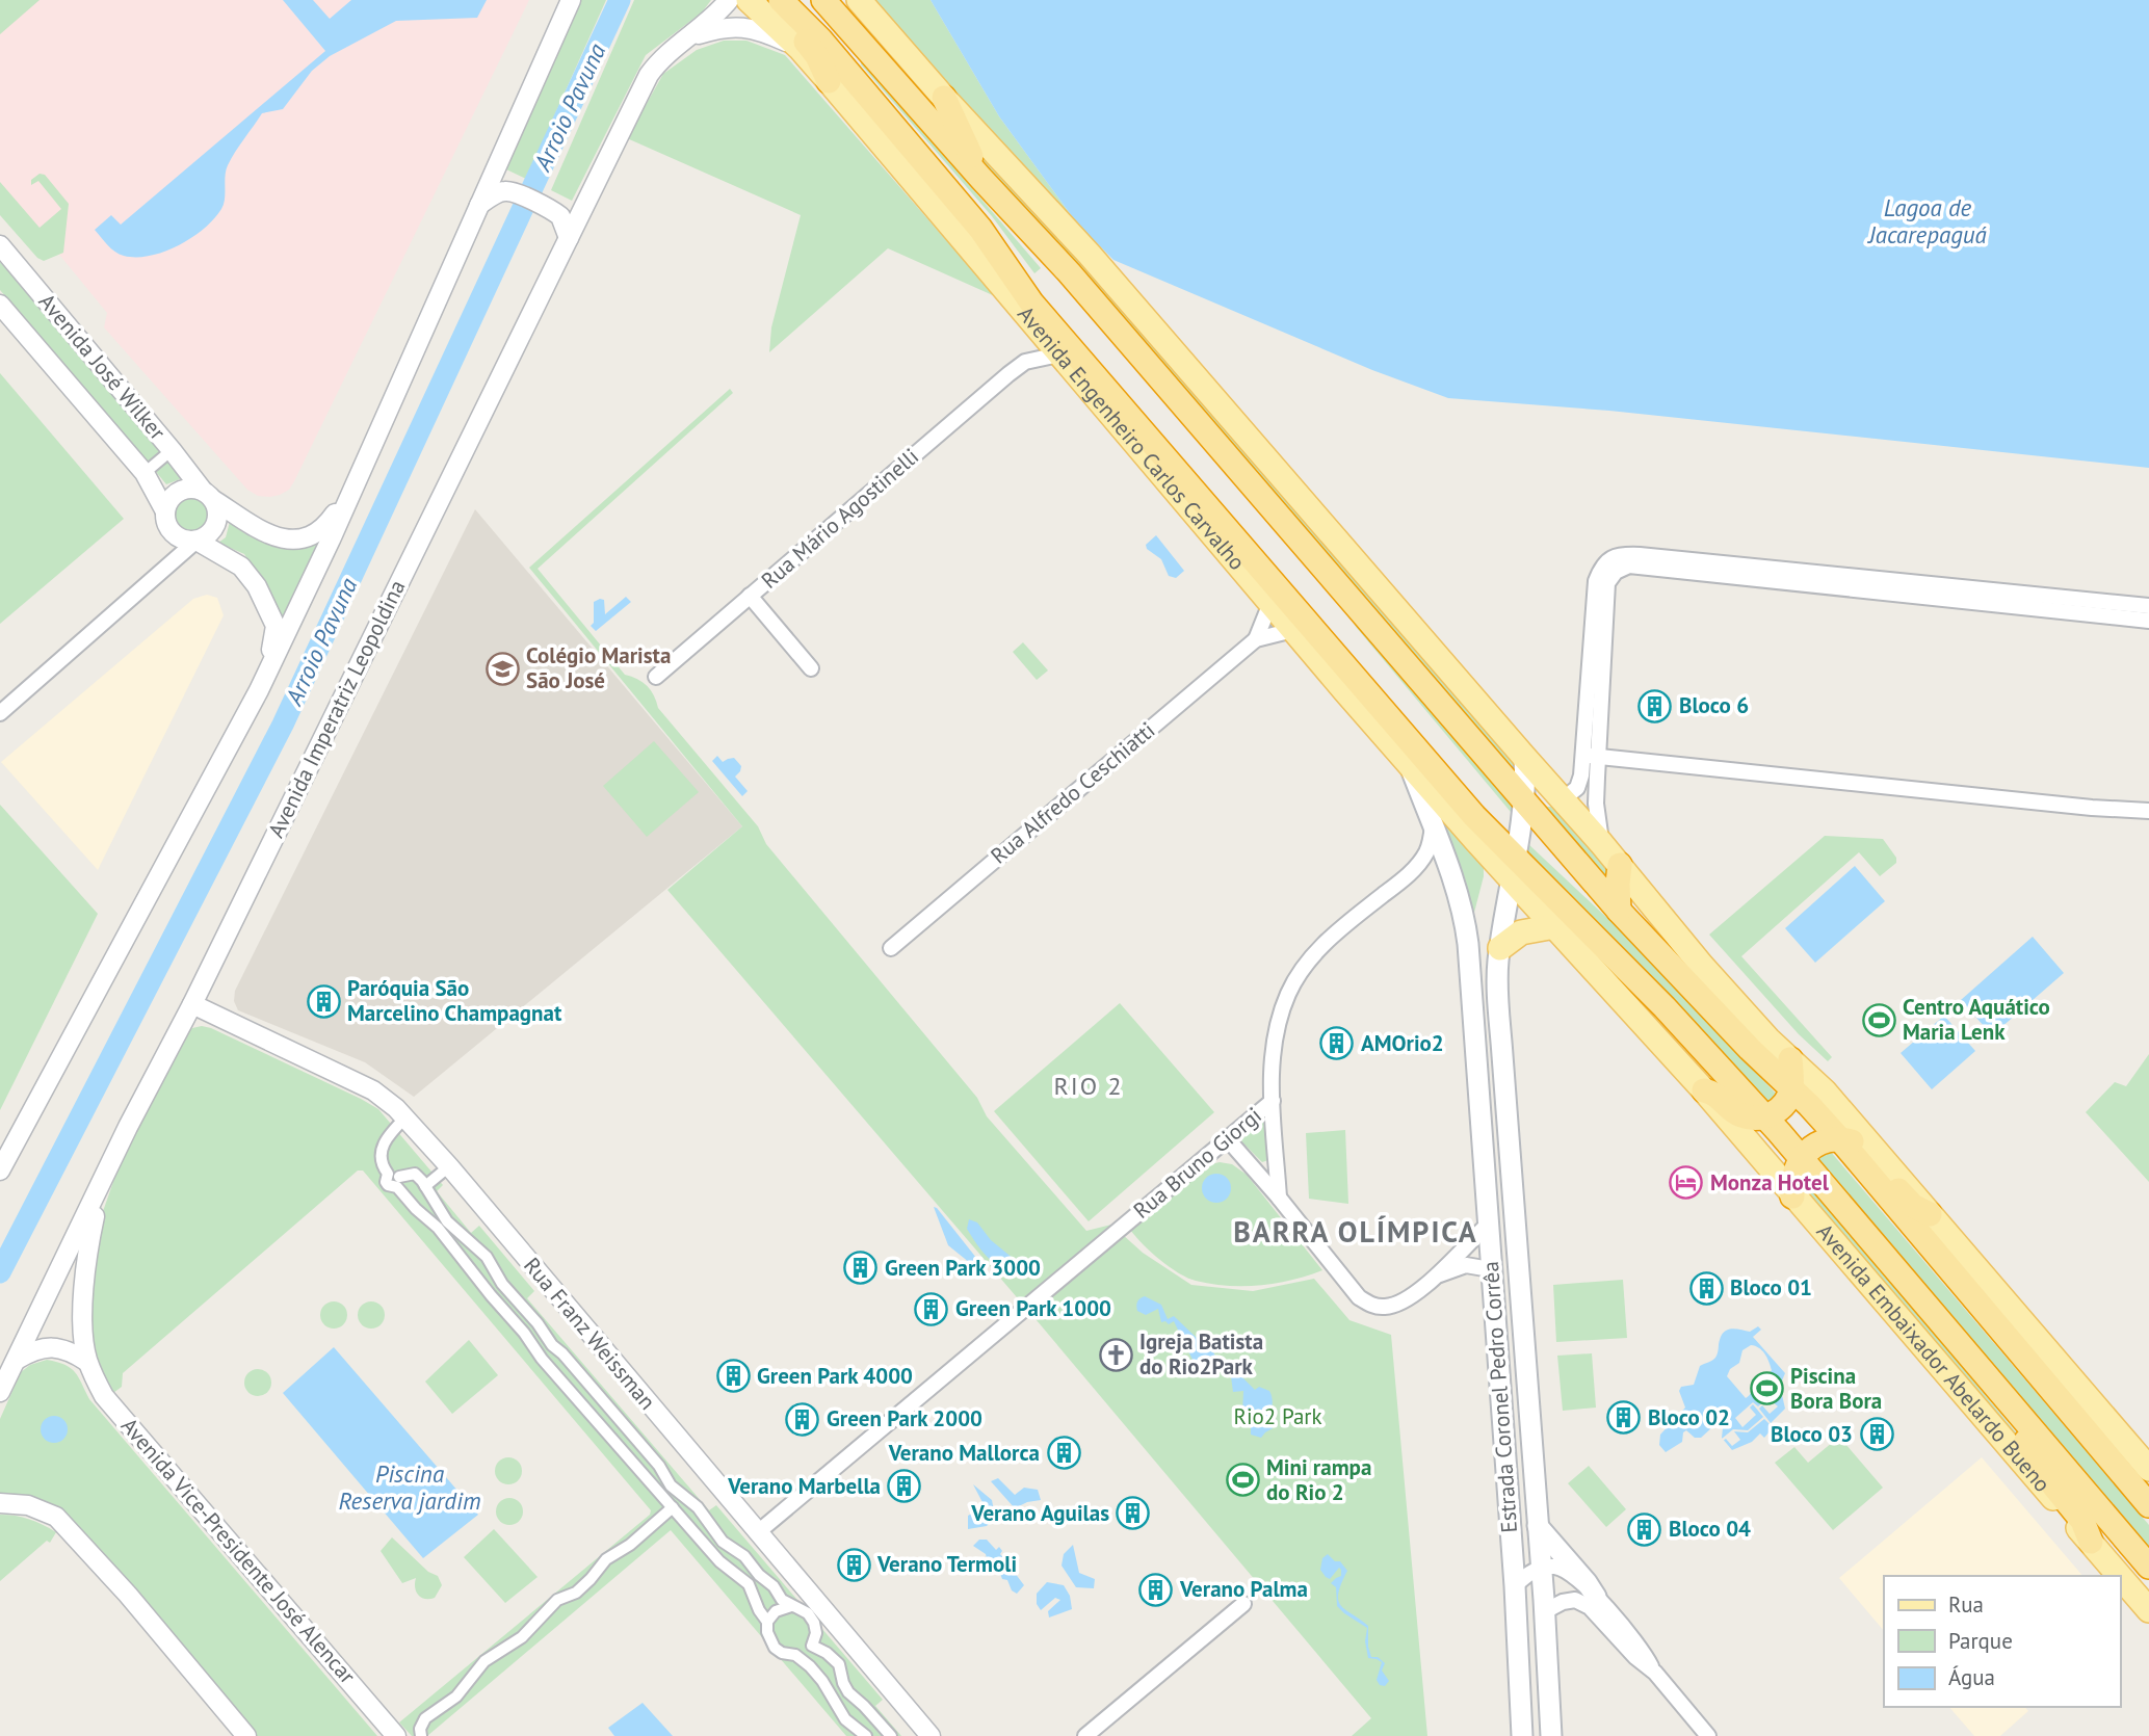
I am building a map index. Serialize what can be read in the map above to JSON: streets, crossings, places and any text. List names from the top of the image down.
{
  "streets": {
    "highway": ["Avenida Engenheiro Carlos Carvalho", "Avenida Embaixador Abelardo Bueno"],
    "main road": ["Estrada Coronel Pedro Corrêa"],
    "street": [
      "Avenida José Wilker",
      "Rua Mário Agostinelli",
      "Avenida Imperatriz Leopoldina",
      "Rua Alfredo Ceschiatti",
      "Rua Bruno Giorgi",
      "Rua Franz Weissman",
      "Avenida Vice-Presidente José Alencar"
    ]
  },
  "crossings": [
    ["Avenida Engenheiro Carlos Carvalho", "Rua Mário Agostinelli"],
    ["Avenida Engenheiro Carlos Carvalho", "Avenida Imperatriz Leopoldina"],
    ["Avenida Engenheiro Carlos Carvalho", "Rua Alfredo Ceschiatti"],
    ["Avenida Engenheiro Carlos Carvalho", "Avenida Embaixador Abelardo Bueno"],
    ["Avenida Engenheiro Carlos Carvalho", "Estrada Coronel Pedro Corrêa"],
    ["Avenida Imperatriz Leopoldina", "Rua Franz Weissman"],
    ["Avenida Imperatriz Leopoldina", "Avenida Vice-Presidente José Alencar"],
    ["Rua Bruno Giorgi", "Rua Franz Weissman"],
    ["Rua Bruno Giorgi", "Estrada Coronel Pedro Corrêa"],
    ["Avenida Embaixador Abelardo Bueno", "Estrada Coronel Pedro Corrêa"]
  ],
  "districts": ["RIO 2", "BARRA OLÍMPICA"],
  "water": ["Arroio Pavuna", "Lagoa de Jacarepaguá", "Piscina Reserva jardim"],
  "parks": ["Rio2 Park"],
  "places": {
    "school or university": ["Colégio Marista São José"],
    "building": [
      "Bloco 6",
      "Paróquia São Marcelino Champagnat",
      "AMOrio2",
      "Green Park 3000",
      "Bloco 01",
      "Green Park 1000",
      "Green Park 4000",
      "Bloco 02",
      "Green Park 2000",
      "Bloco 03",
      "Verano Mallorca",
      "Verano Marbella",
      "Verano Aguilas",
      "Bloco 04",
      "Verano Termoli",
      "Verano Palma"
    ],
    "sports": ["Centro Aquático Maria Lenk", "Piscina Bora Bora", "Mini rampa do Rio 2"],
    "hotel": ["Monza Hotel"],
    "church": ["Igreja Batista do Rio2Park"]
  },
  "legend": ["Rua", "Parque", "Água"]
}
